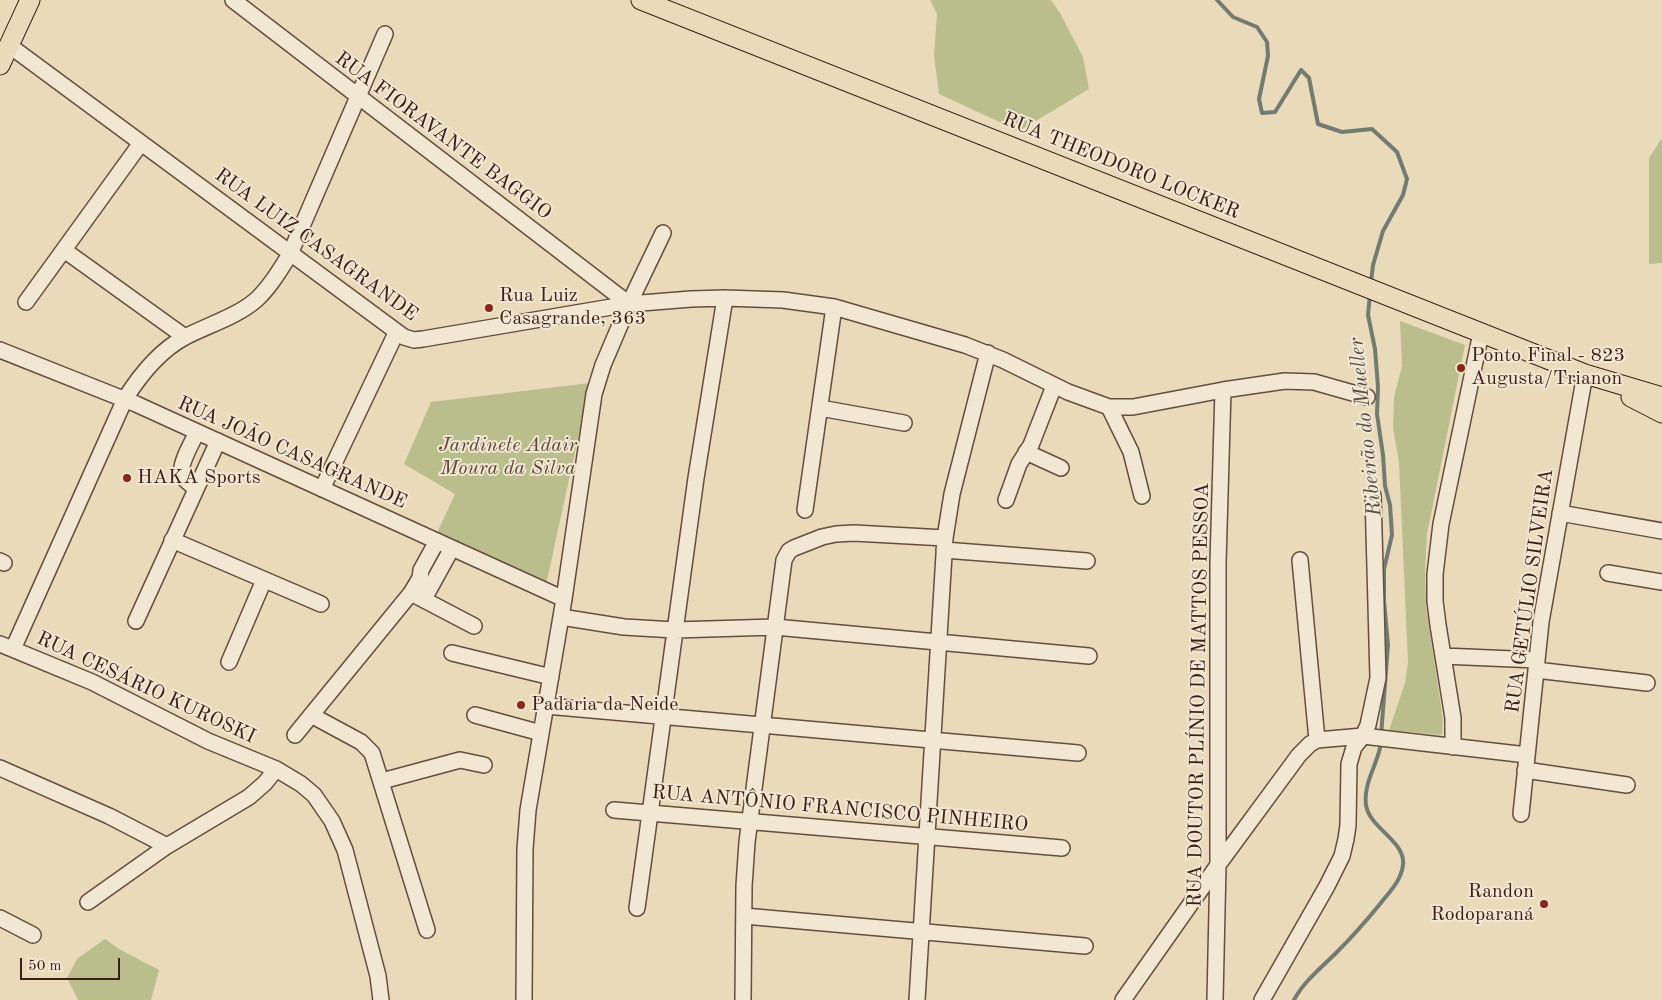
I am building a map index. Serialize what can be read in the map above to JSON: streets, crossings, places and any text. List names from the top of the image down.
{
  "streets": {
    "main road": ["RUA THEODORO LOCKER"],
    "street": [
      "RUA FIORAVANTE BAGGIO",
      "RUA LUIZ CASAGRANDE",
      "RUA JOÃO CASAGRANDE",
      "RUA GETÚLIO SILVEIRA",
      "RUA CESÁRIO KUROSKI",
      "RUA DOUTOR PLÍNIO DE MATTOS PESSOA",
      "RUA ANTÔNIO FRANCISCO PINHEIRO"
    ]
  },
  "crossings": [
    ["RUA FIORAVANTE BAGGIO", "RUA LUIZ CASAGRANDE"],
    ["RUA THEODORO LOCKER", "RUA GETÚLIO SILVEIRA"],
    ["RUA LUIZ CASAGRANDE", "RUA DOUTOR PLÍNIO DE MATTOS PESSOA"]
  ],
  "water": ["Ribeirão do Mueller"],
  "parks": ["Jardinete Adair Moura da Silva"],
  "places": [
    "Rua Luiz Casagrande, 363",
    "Ponto Final - 823 Augusta/Trianon",
    "HAKA Sports",
    "Padaria da Neide",
    "Randon Rodoparaná"
  ],
  "scale_bar": "50 m"
}
